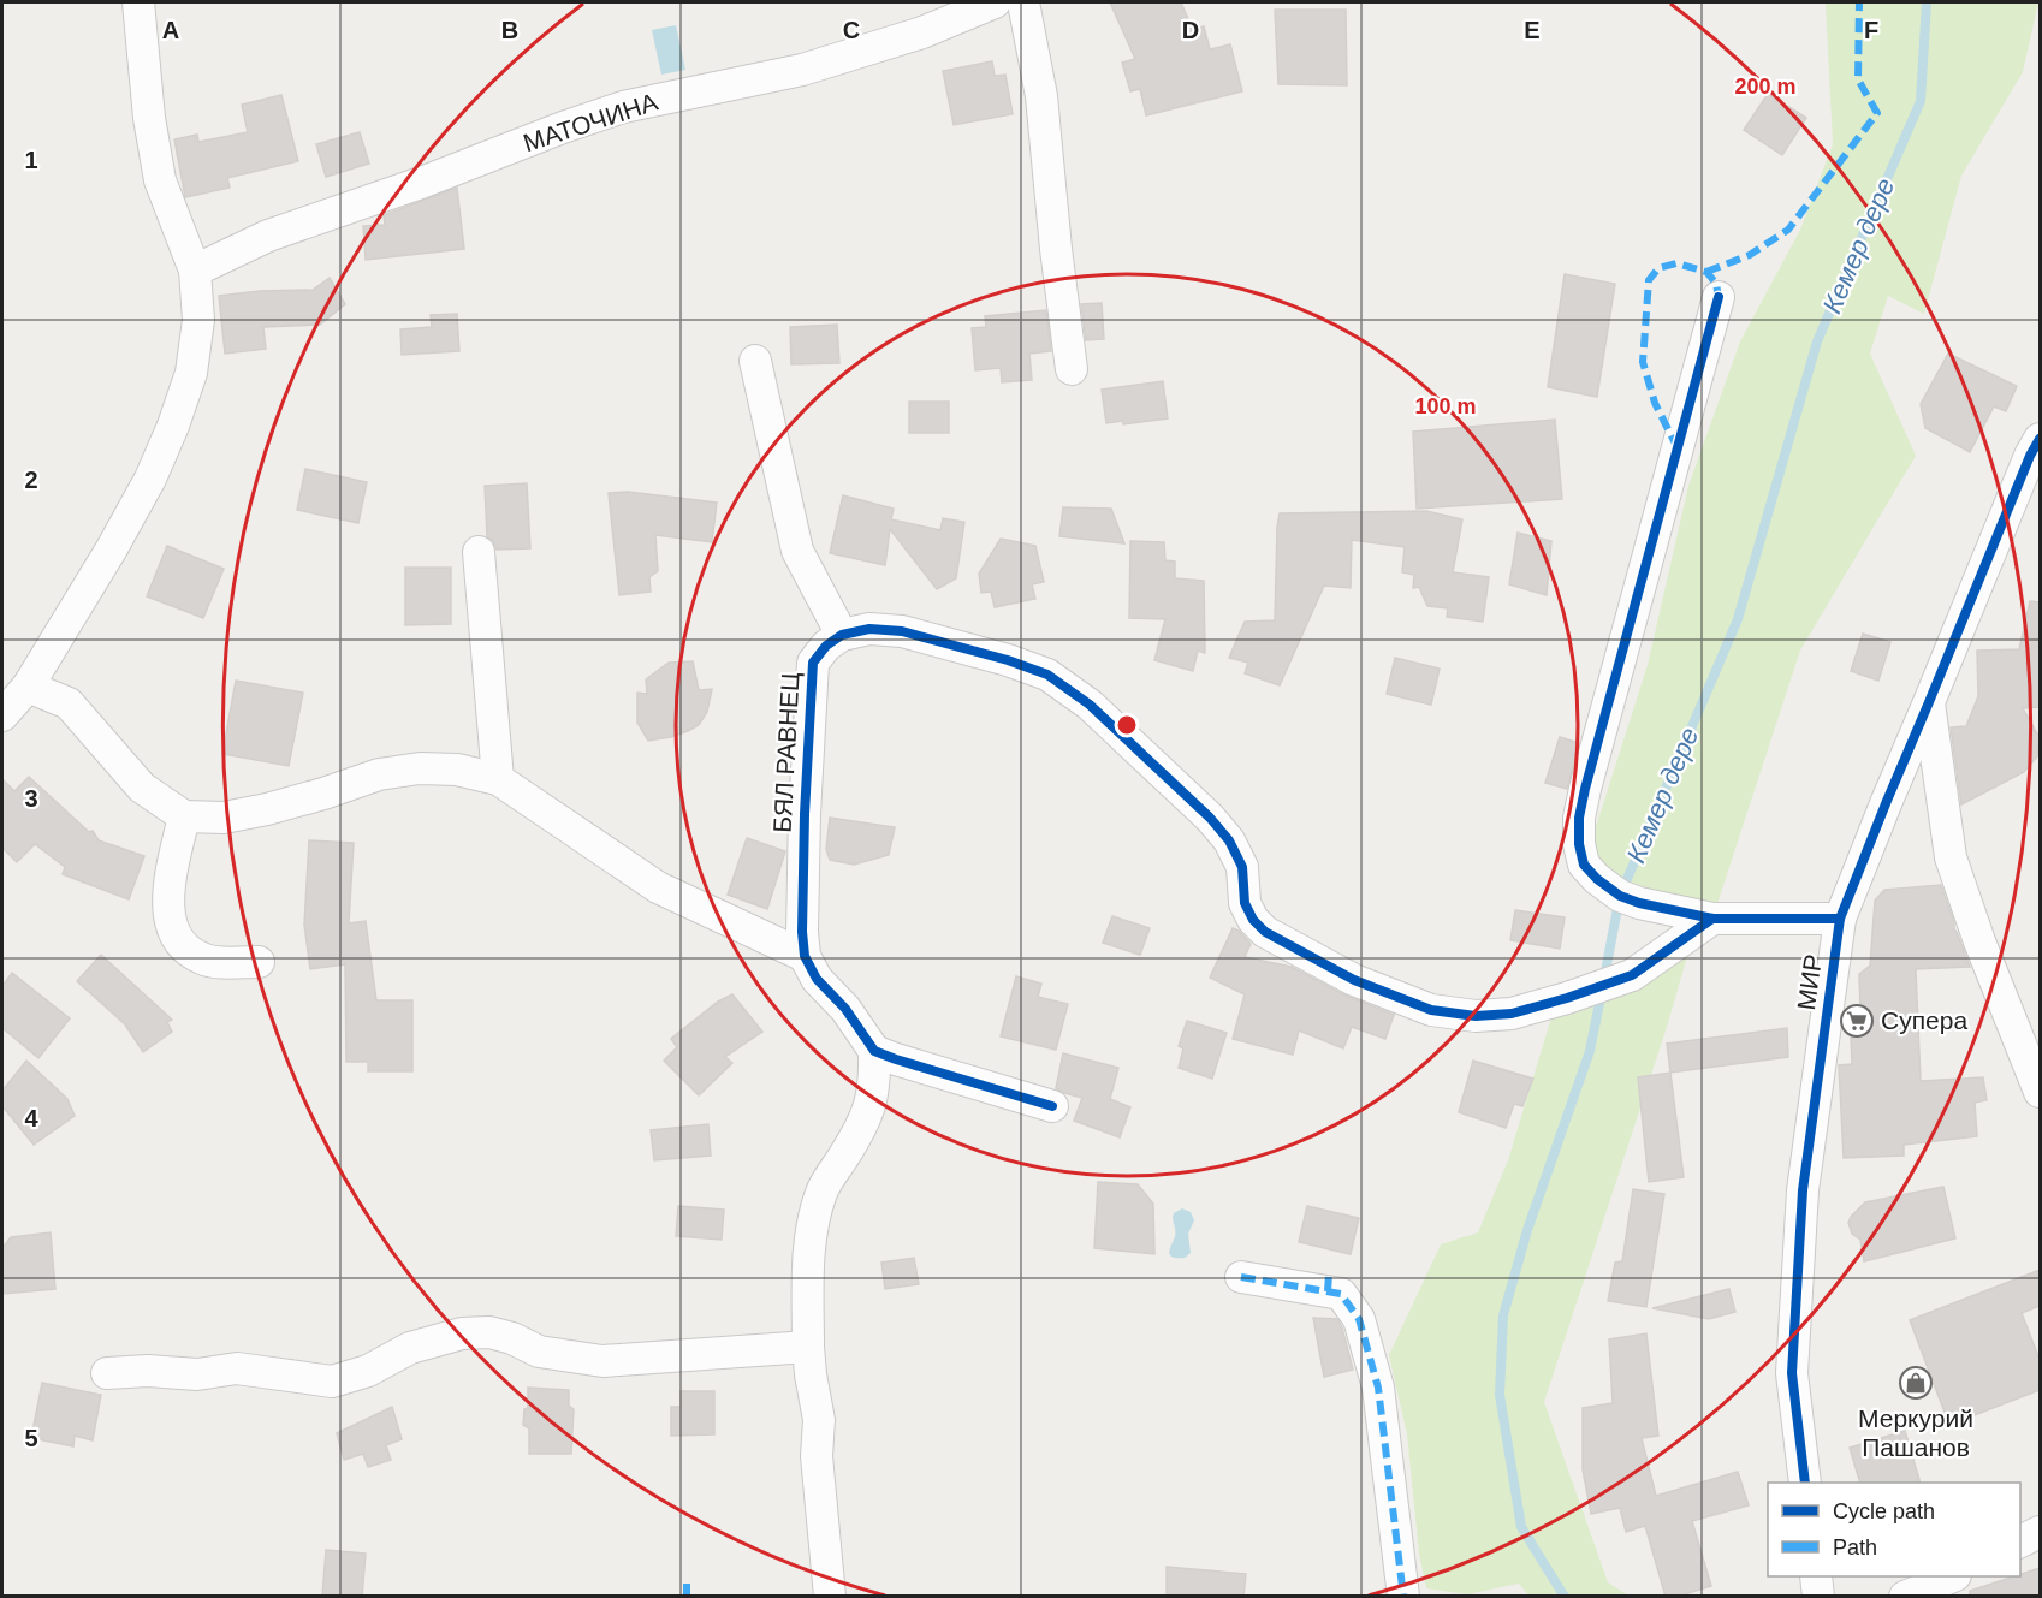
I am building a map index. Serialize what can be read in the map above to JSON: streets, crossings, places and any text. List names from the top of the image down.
{
  "streets": {
    "street": ["МАТОЧИНА", "БЯЛ РАВНЕЦ", "МИР"]
  },
  "water": ["Кемер дере"],
  "places": {
    "supermarket": ["Супера"],
    "shop": ["Меркурий Пашанов"]
  },
  "legend": ["Cycle path", "Path"],
  "grid": {
    "columns": [
      "A",
      "B",
      "C",
      "D",
      "E",
      "F"
    ],
    "rows": [
      "1",
      "2",
      "3",
      "4",
      "5"
    ]
  },
  "rings": ["200 m", "100 m"]
}
